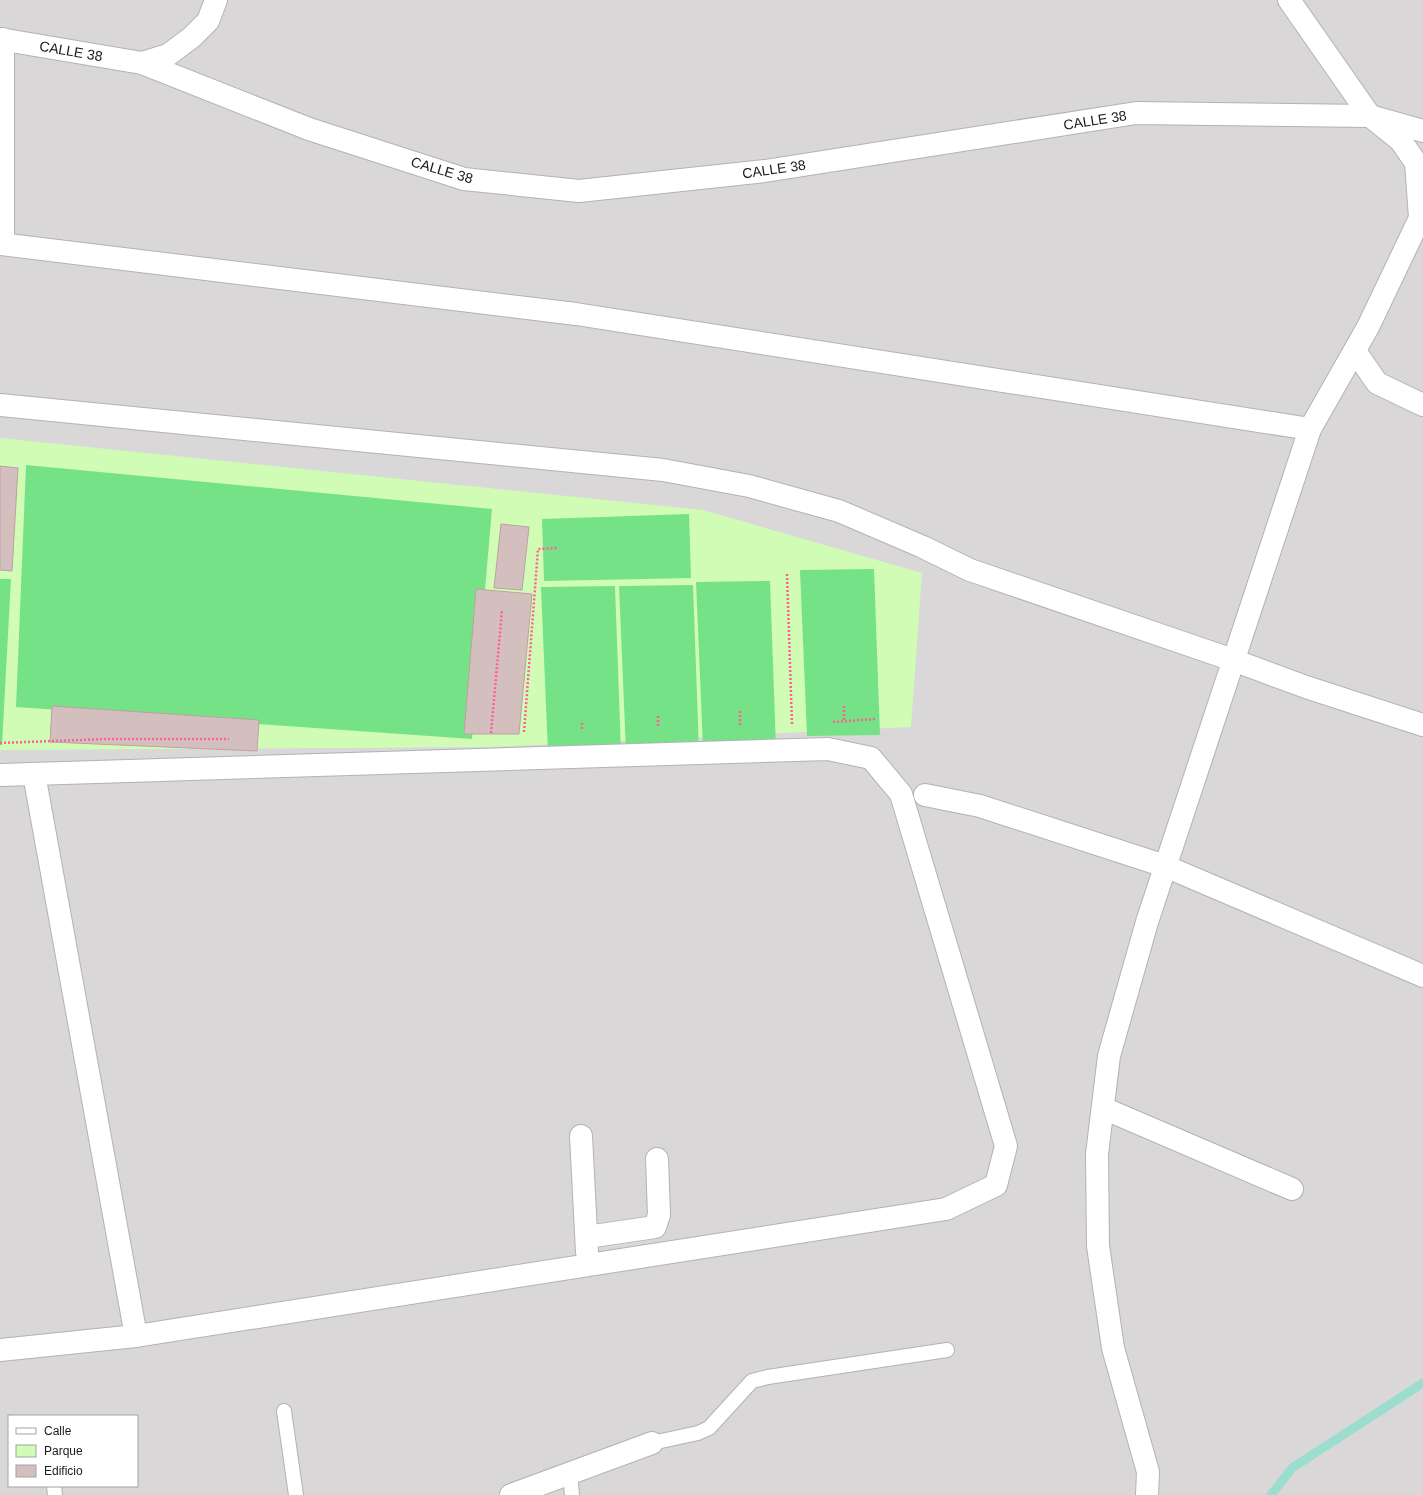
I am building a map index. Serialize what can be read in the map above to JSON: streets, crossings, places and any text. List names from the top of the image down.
{
  "streets": {
    "street": ["CALLE 38"]
  },
  "legend": ["Calle", "Parque", "Edificio"]
}
